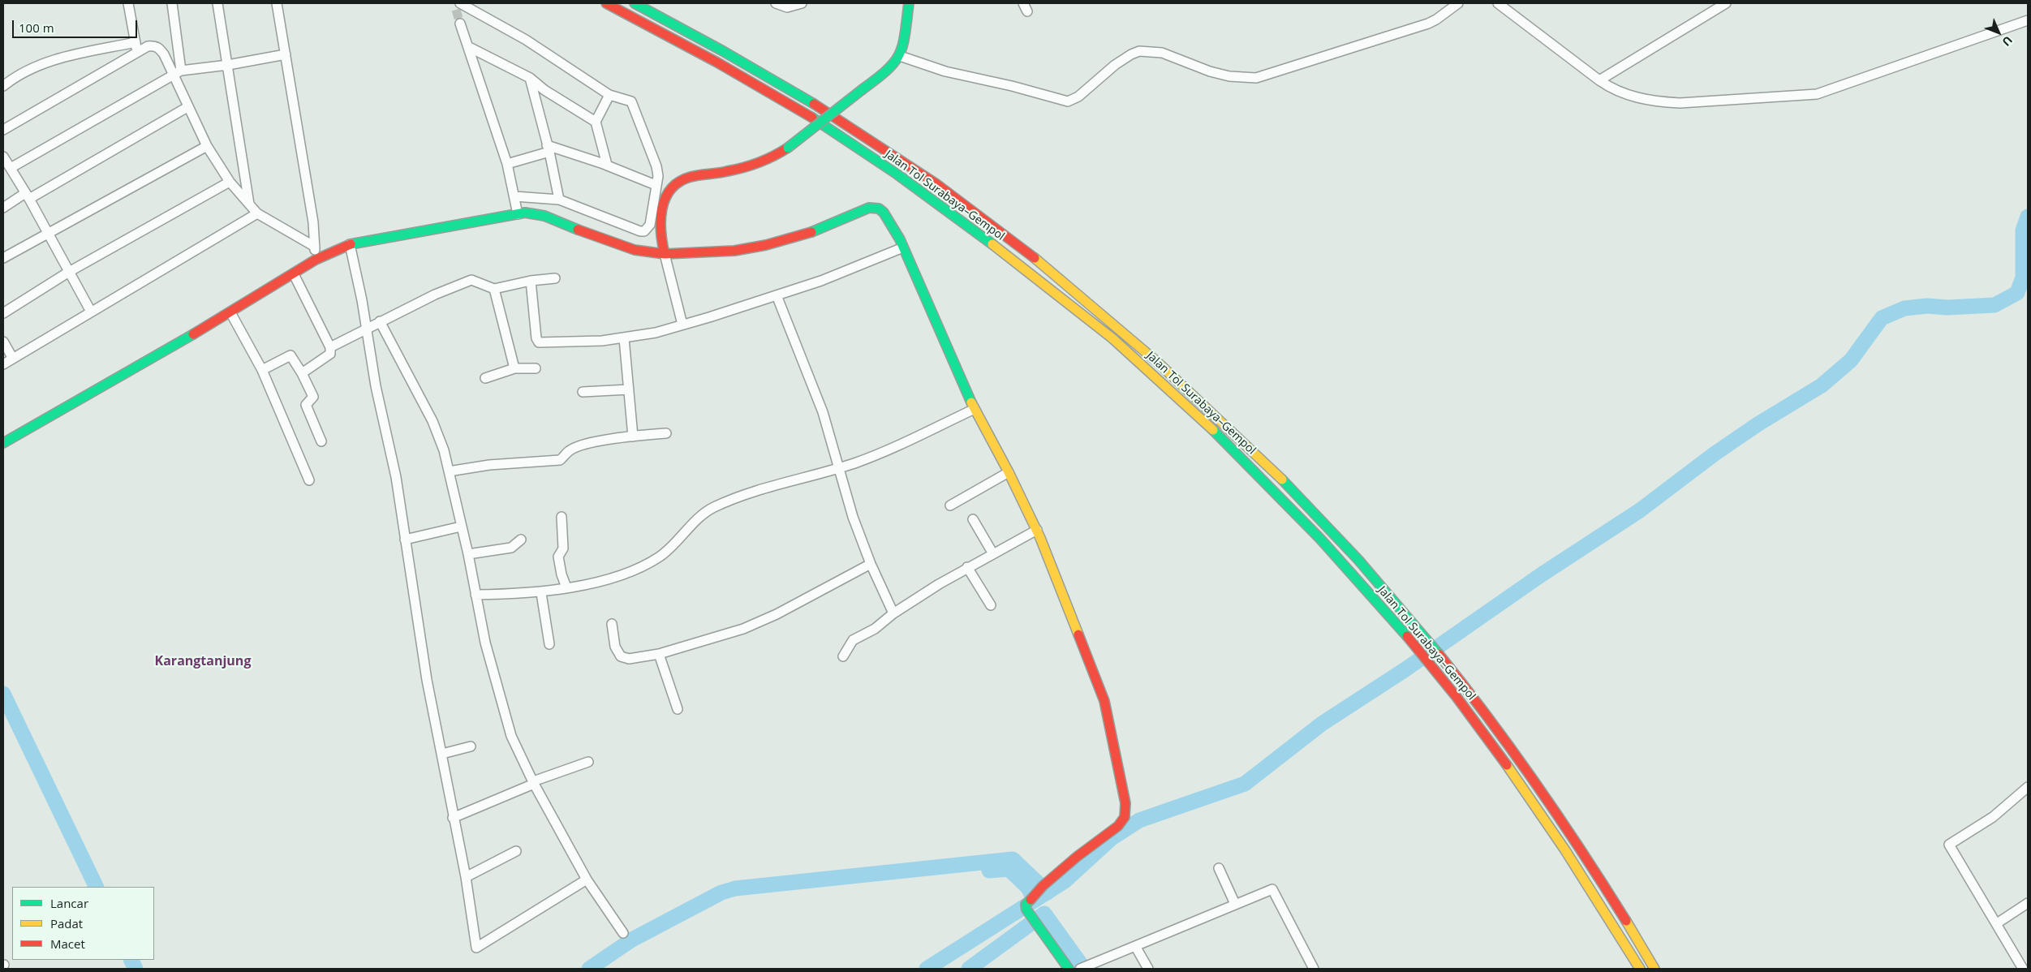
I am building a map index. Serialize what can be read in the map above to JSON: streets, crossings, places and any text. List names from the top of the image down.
{
  "streets": {
    "main road": ["Jalan Tol Surabaya–Gempol"]
  },
  "districts": ["Karangtanjung"],
  "legend": ["Lancar", "Padat", "Macet"],
  "scale_bar": "100 m",
  "north": "bottom right"
}
